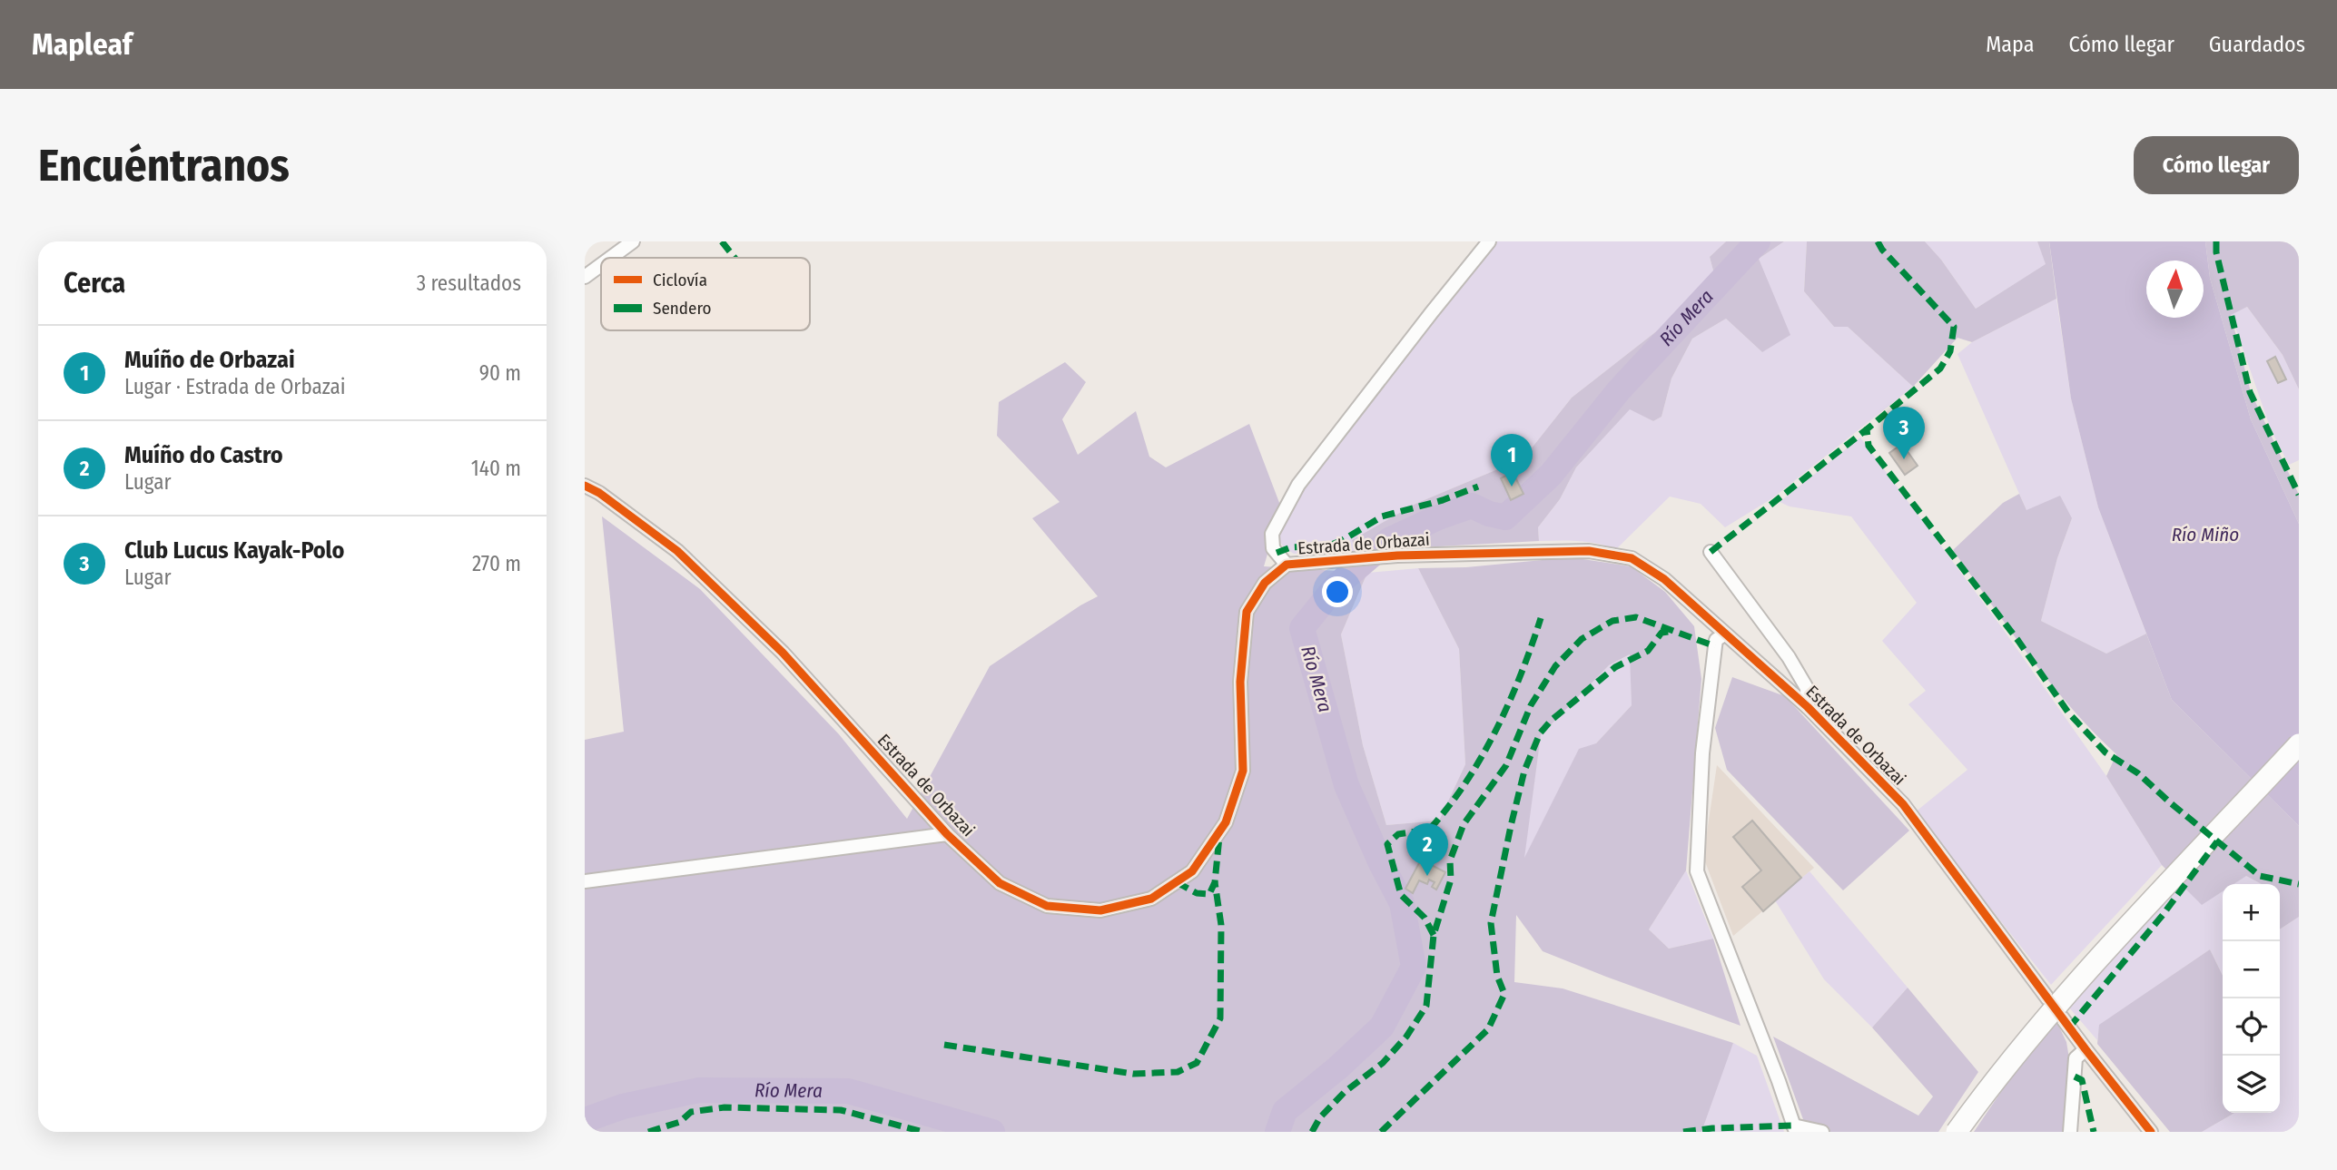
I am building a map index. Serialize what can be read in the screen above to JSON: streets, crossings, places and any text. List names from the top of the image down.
{
  "streets": {
    "street": ["Estrada de Orbazai"]
  },
  "water": ["Río Mera", "Río Miño"],
  "legend": ["Ciclovía", "Sendero"],
  "north": "top",
  "page": {
    "header": "Mapleaf",
    "nav": ["Mapa", "Cómo llegar", "Guardados"],
    "buttons": "Cómo llegar",
    "title": "Encuéntranos",
    "heading": ["Cerca", "3 resultados"],
    "list": [
      {
        "mark": "1",
        "name": "Muíño de Orbazai",
        "note": "Lugar · Estrada de Orbazai",
        "value": "90 m"
      },
      {
        "mark": "2",
        "name": "Muíño do Castro",
        "note": "Lugar",
        "value": "140 m"
      },
      {
        "mark": "3",
        "name": "Club Lucus Kayak-Polo",
        "note": "Lugar",
        "value": "270 m"
      }
    ],
    "pins": ["3", "1", "2"],
    "map_buttons": ["+", "−"]
  }
}
